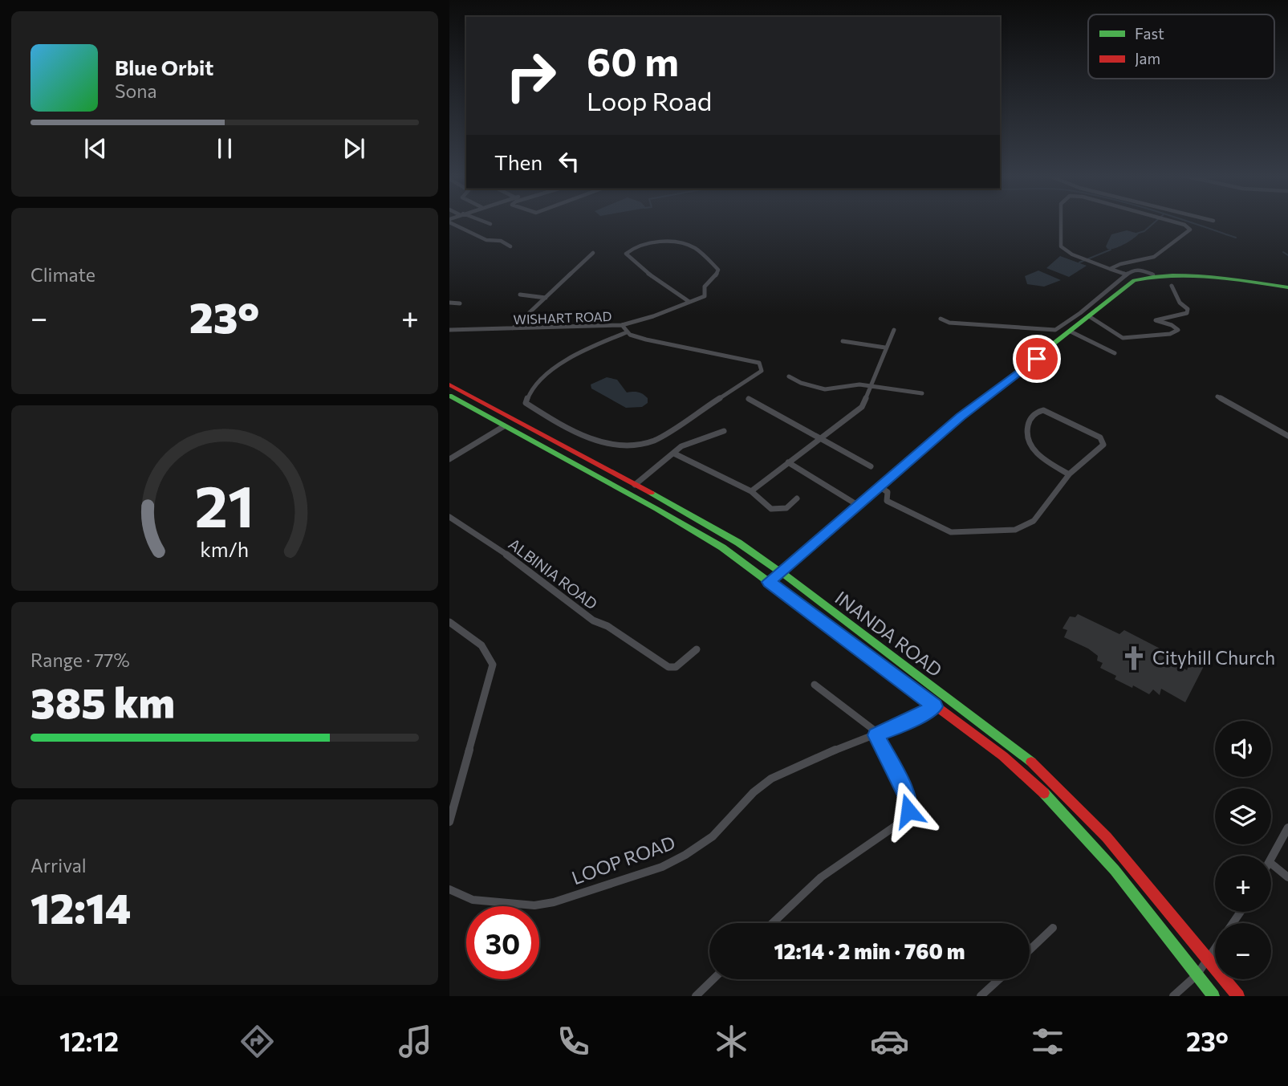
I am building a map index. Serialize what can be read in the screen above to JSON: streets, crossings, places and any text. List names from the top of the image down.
{
  "streets": {
    "main road": ["INANDA ROAD"],
    "street": ["WISHART ROAD", "ALBINIA ROAD", "LOOP ROAD"]
  },
  "crossings": [
    ["INANDA ROAD", "LOOP ROAD"]
  ],
  "places": {
    "church": ["Cityhill Church"]
  },
  "legend": ["Fast", "Jam"],
  "page": {
    "turn": ["60 m", "Loop Road"],
    "song": ["Blue Orbit", "Sona"],
    "then": "Then",
    "tile": [
      "Climate",
      ["Range · 77%", "385 km"],
      ["Arrival", "12:14"]
    ],
    "heat": ["−", "23°", "+"],
    "map_buttons": ["+", "−"],
    "limit": "30",
    "trip": "12:14 · 2 min · 760 m",
    "tabs": ["12:12", "23°"],
    "gauge": ["21", "km/h"]
  }
}
